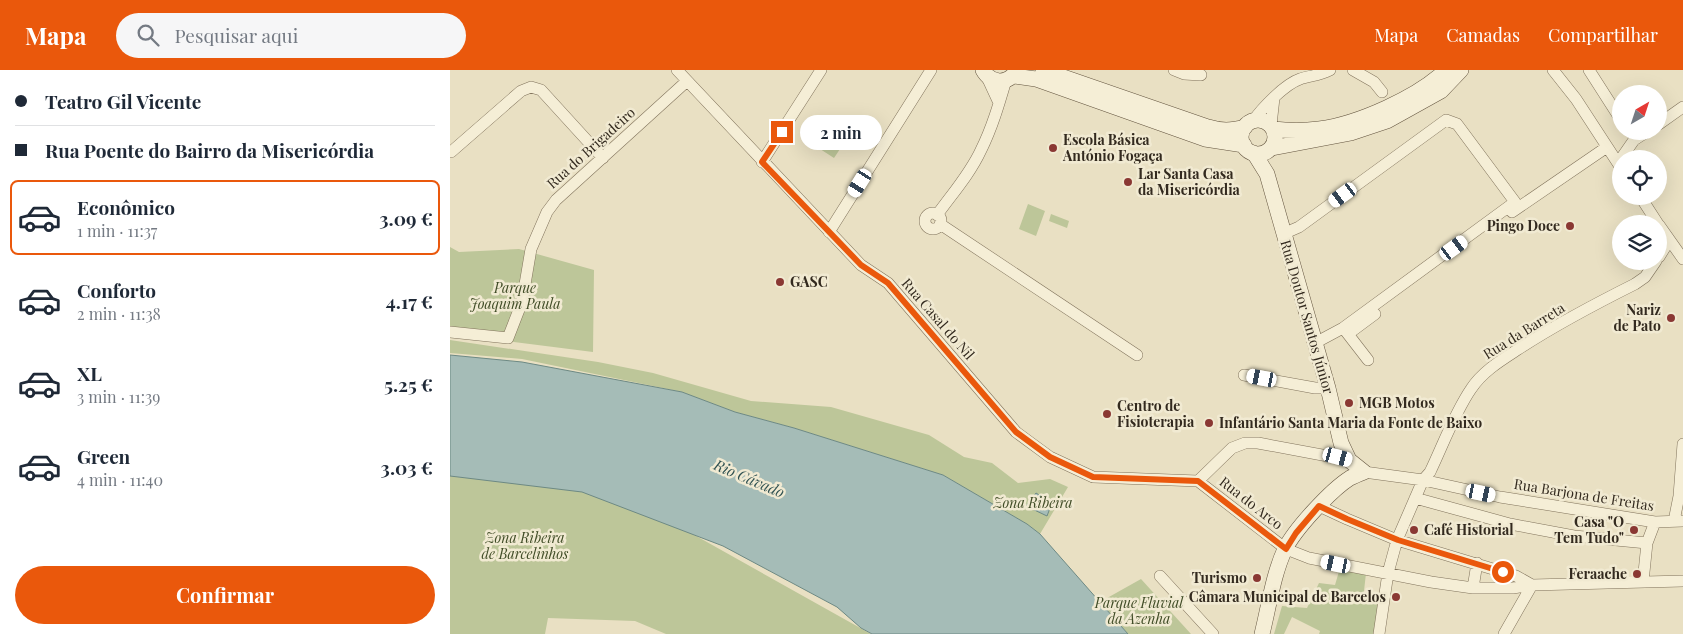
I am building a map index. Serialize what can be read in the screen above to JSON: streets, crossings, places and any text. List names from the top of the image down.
{
  "streets": {
    "street": [
      "Rua do Brigadeiro",
      "Rua Doutor Santos Júnior",
      "Rua Casal do Nil",
      "Rua da Barreta",
      "Rua Barjona de Freitas",
      "Rua do Arco"
    ]
  },
  "crossings": [
    ["Rua do Brigadeiro", "Rua Casal do Nil"],
    ["Rua Casal do Nil", "Rua do Arco"],
    ["Rua da Barreta", "Rua Barjona de Freitas"],
    ["Rua da Barreta", "Rua do Arco"]
  ],
  "water": ["Rio Cávado"],
  "parks": [
    "Parque Joaquim Paula",
    "Zona Ribeira",
    "Zona Ribeira de Barcelinhos",
    "Parque Fluvial da Azenha"
  ],
  "places": [
    "Escola Básica António Fogaça",
    "Lar Santa Casa da Misericórdia",
    "Pingo Doce",
    "GASC",
    "Nariz de Pato",
    "MGB Motos",
    "Centro de Fisioterapia",
    "Infantário Santa Maria da Fonte de Baixo",
    "Café Historial",
    "Casa \"O Tem Tudo\"",
    "Feraache",
    "Turismo",
    "Câmara Municipal de Barcelos"
  ],
  "north": "top right",
  "page": {
    "header": "Mapa",
    "search": "Pesquisar aqui",
    "nav": ["Mapa", "Camadas", "Compartilhar"],
    "banner": ["Teatro Gil Vicente", "Rua Poente do Bairro da Misericórdia"],
    "bubble": "2 min",
    "list": [
      {
        "name": "Econômico",
        "note": "1 min · 11:37",
        "value": "3.09 €"
      },
      {
        "name": "Conforto",
        "note": "2 min · 11:38",
        "value": "4.17 €"
      },
      {
        "name": "XL",
        "note": "3 min · 11:39",
        "value": "5.25 €"
      },
      {
        "name": "Green",
        "note": "4 min · 11:40",
        "value": "3.03 €"
      }
    ],
    "buttons": "Confirmar"
  }
}
